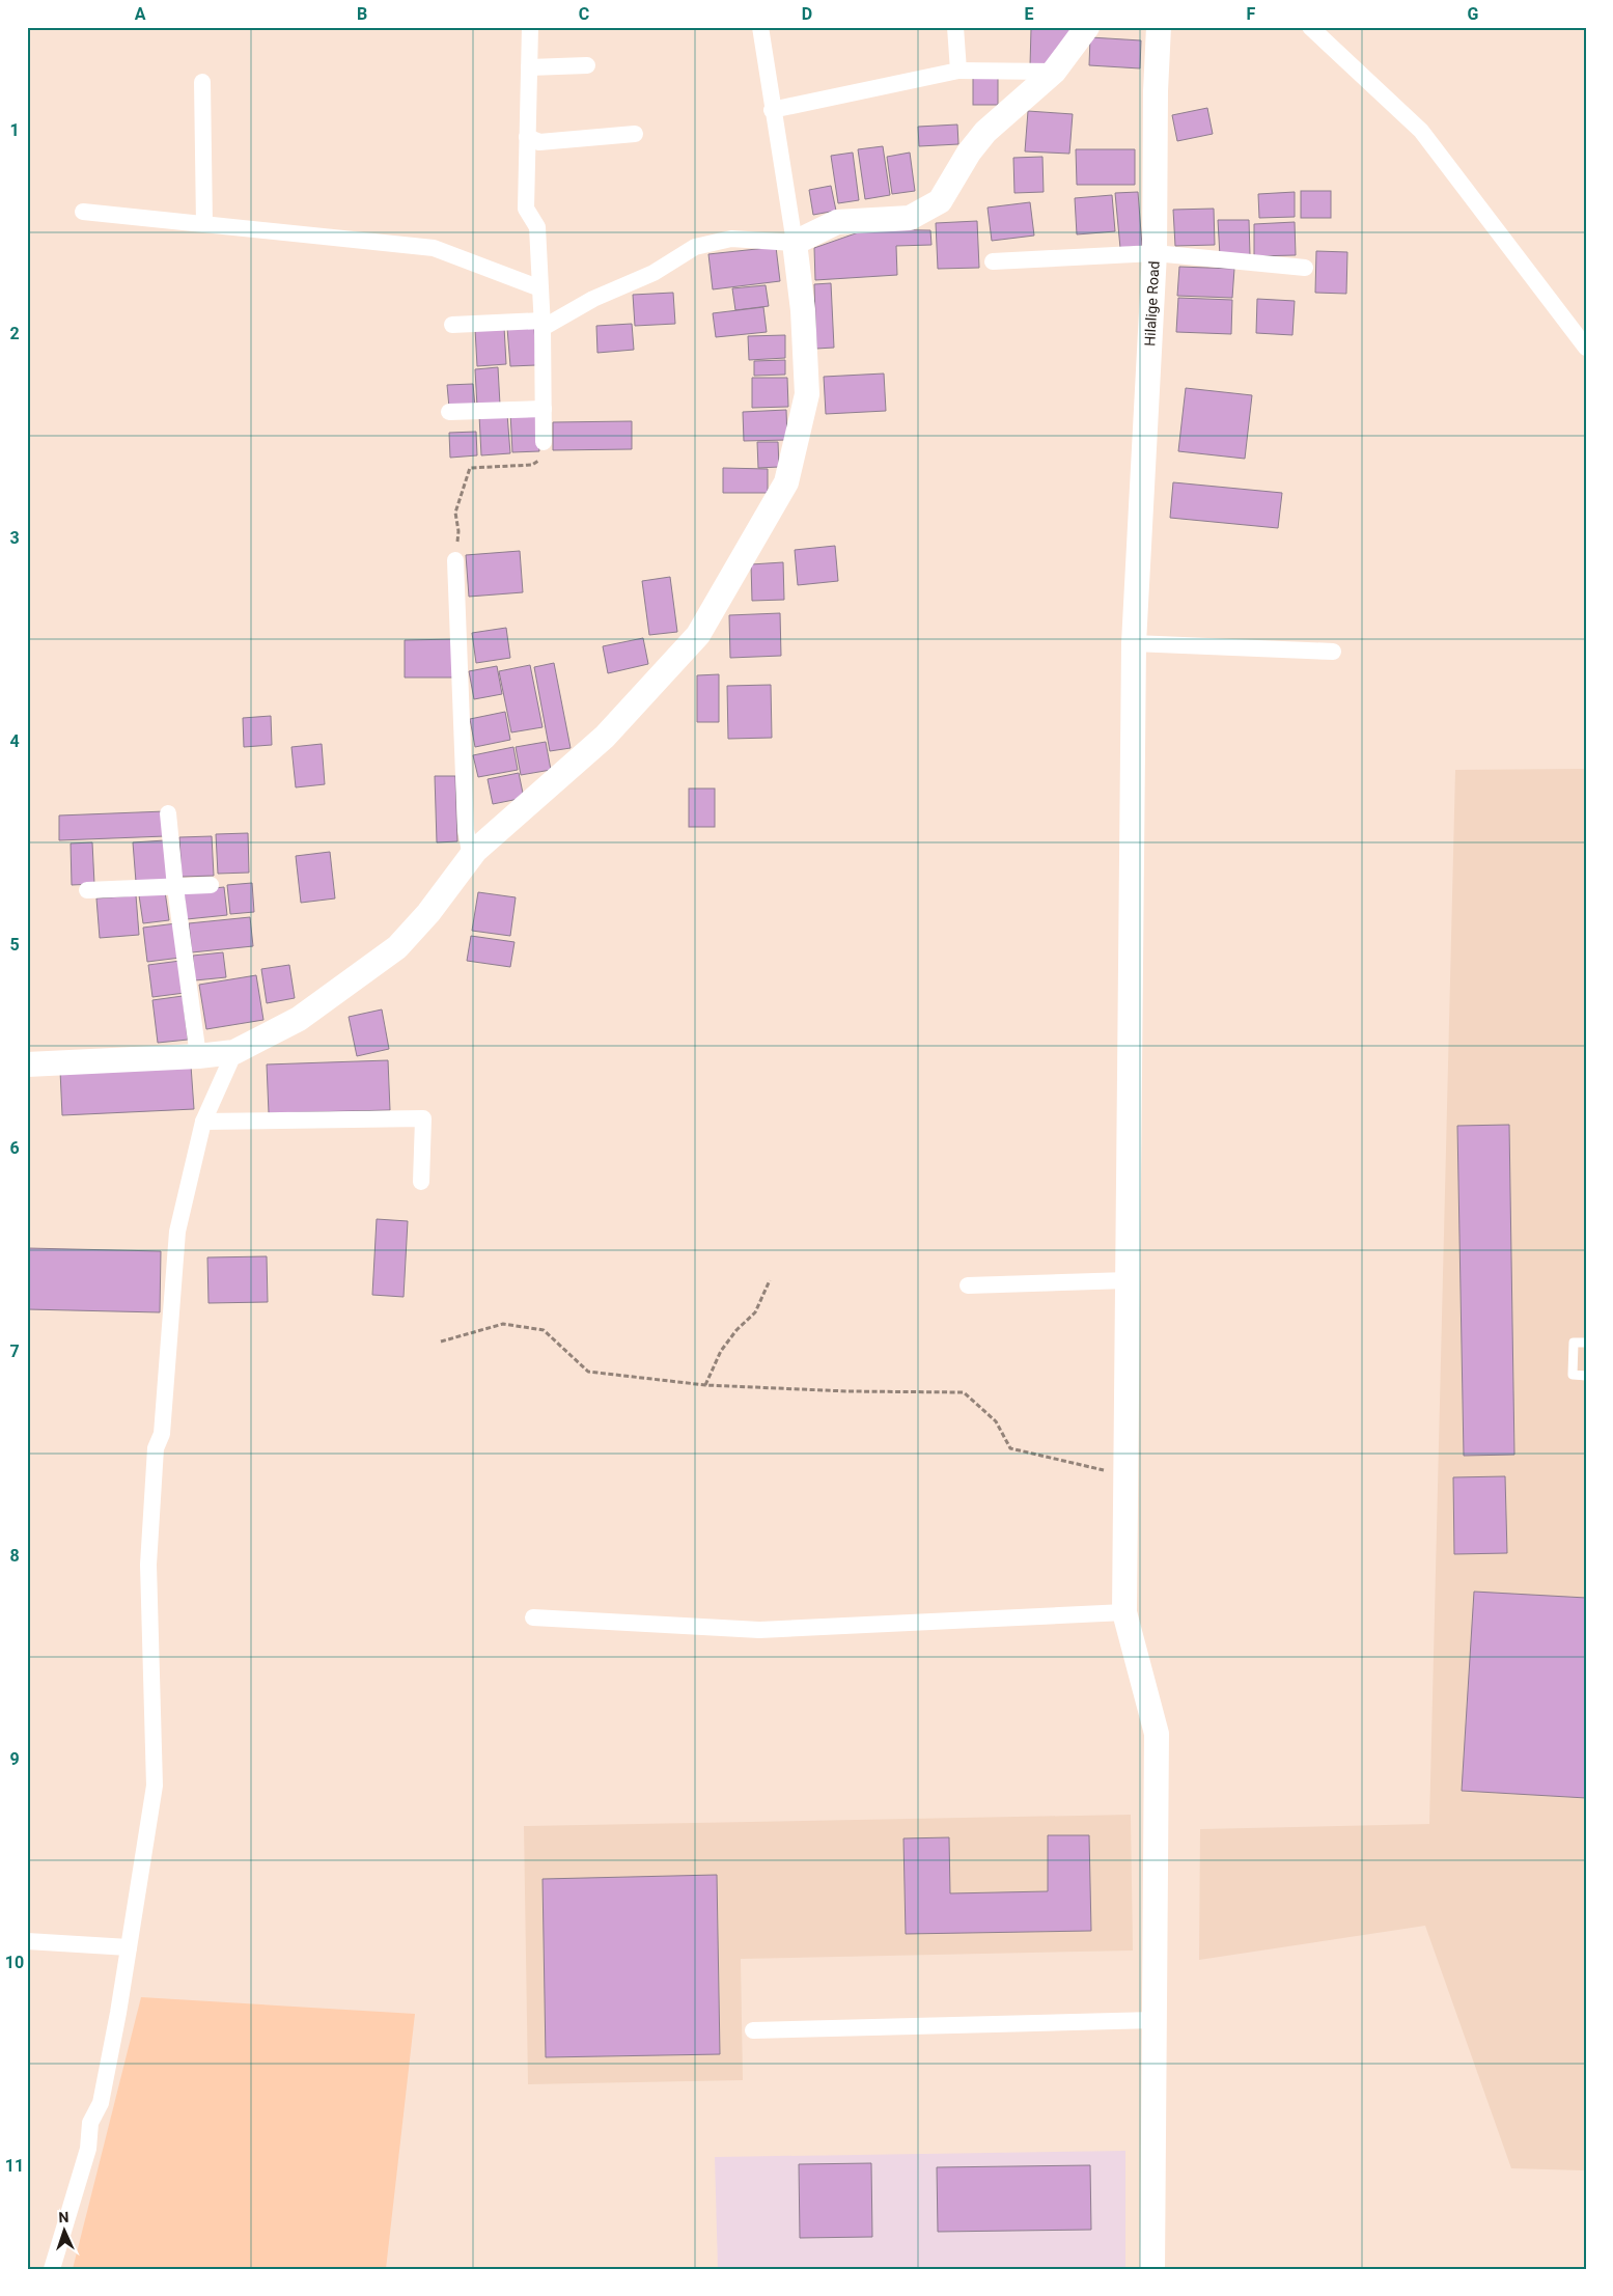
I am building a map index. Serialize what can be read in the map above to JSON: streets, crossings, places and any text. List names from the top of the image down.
{
  "streets": {
    "street": ["Hilalige Road"]
  },
  "north": "top",
  "grid": {
    "columns": [
      "A",
      "B",
      "C",
      "D",
      "E",
      "F",
      "G"
    ],
    "rows": [
      "1",
      "2",
      "3",
      "4",
      "5",
      "6",
      "7",
      "8",
      "9",
      "10",
      "11"
    ]
  }
}
